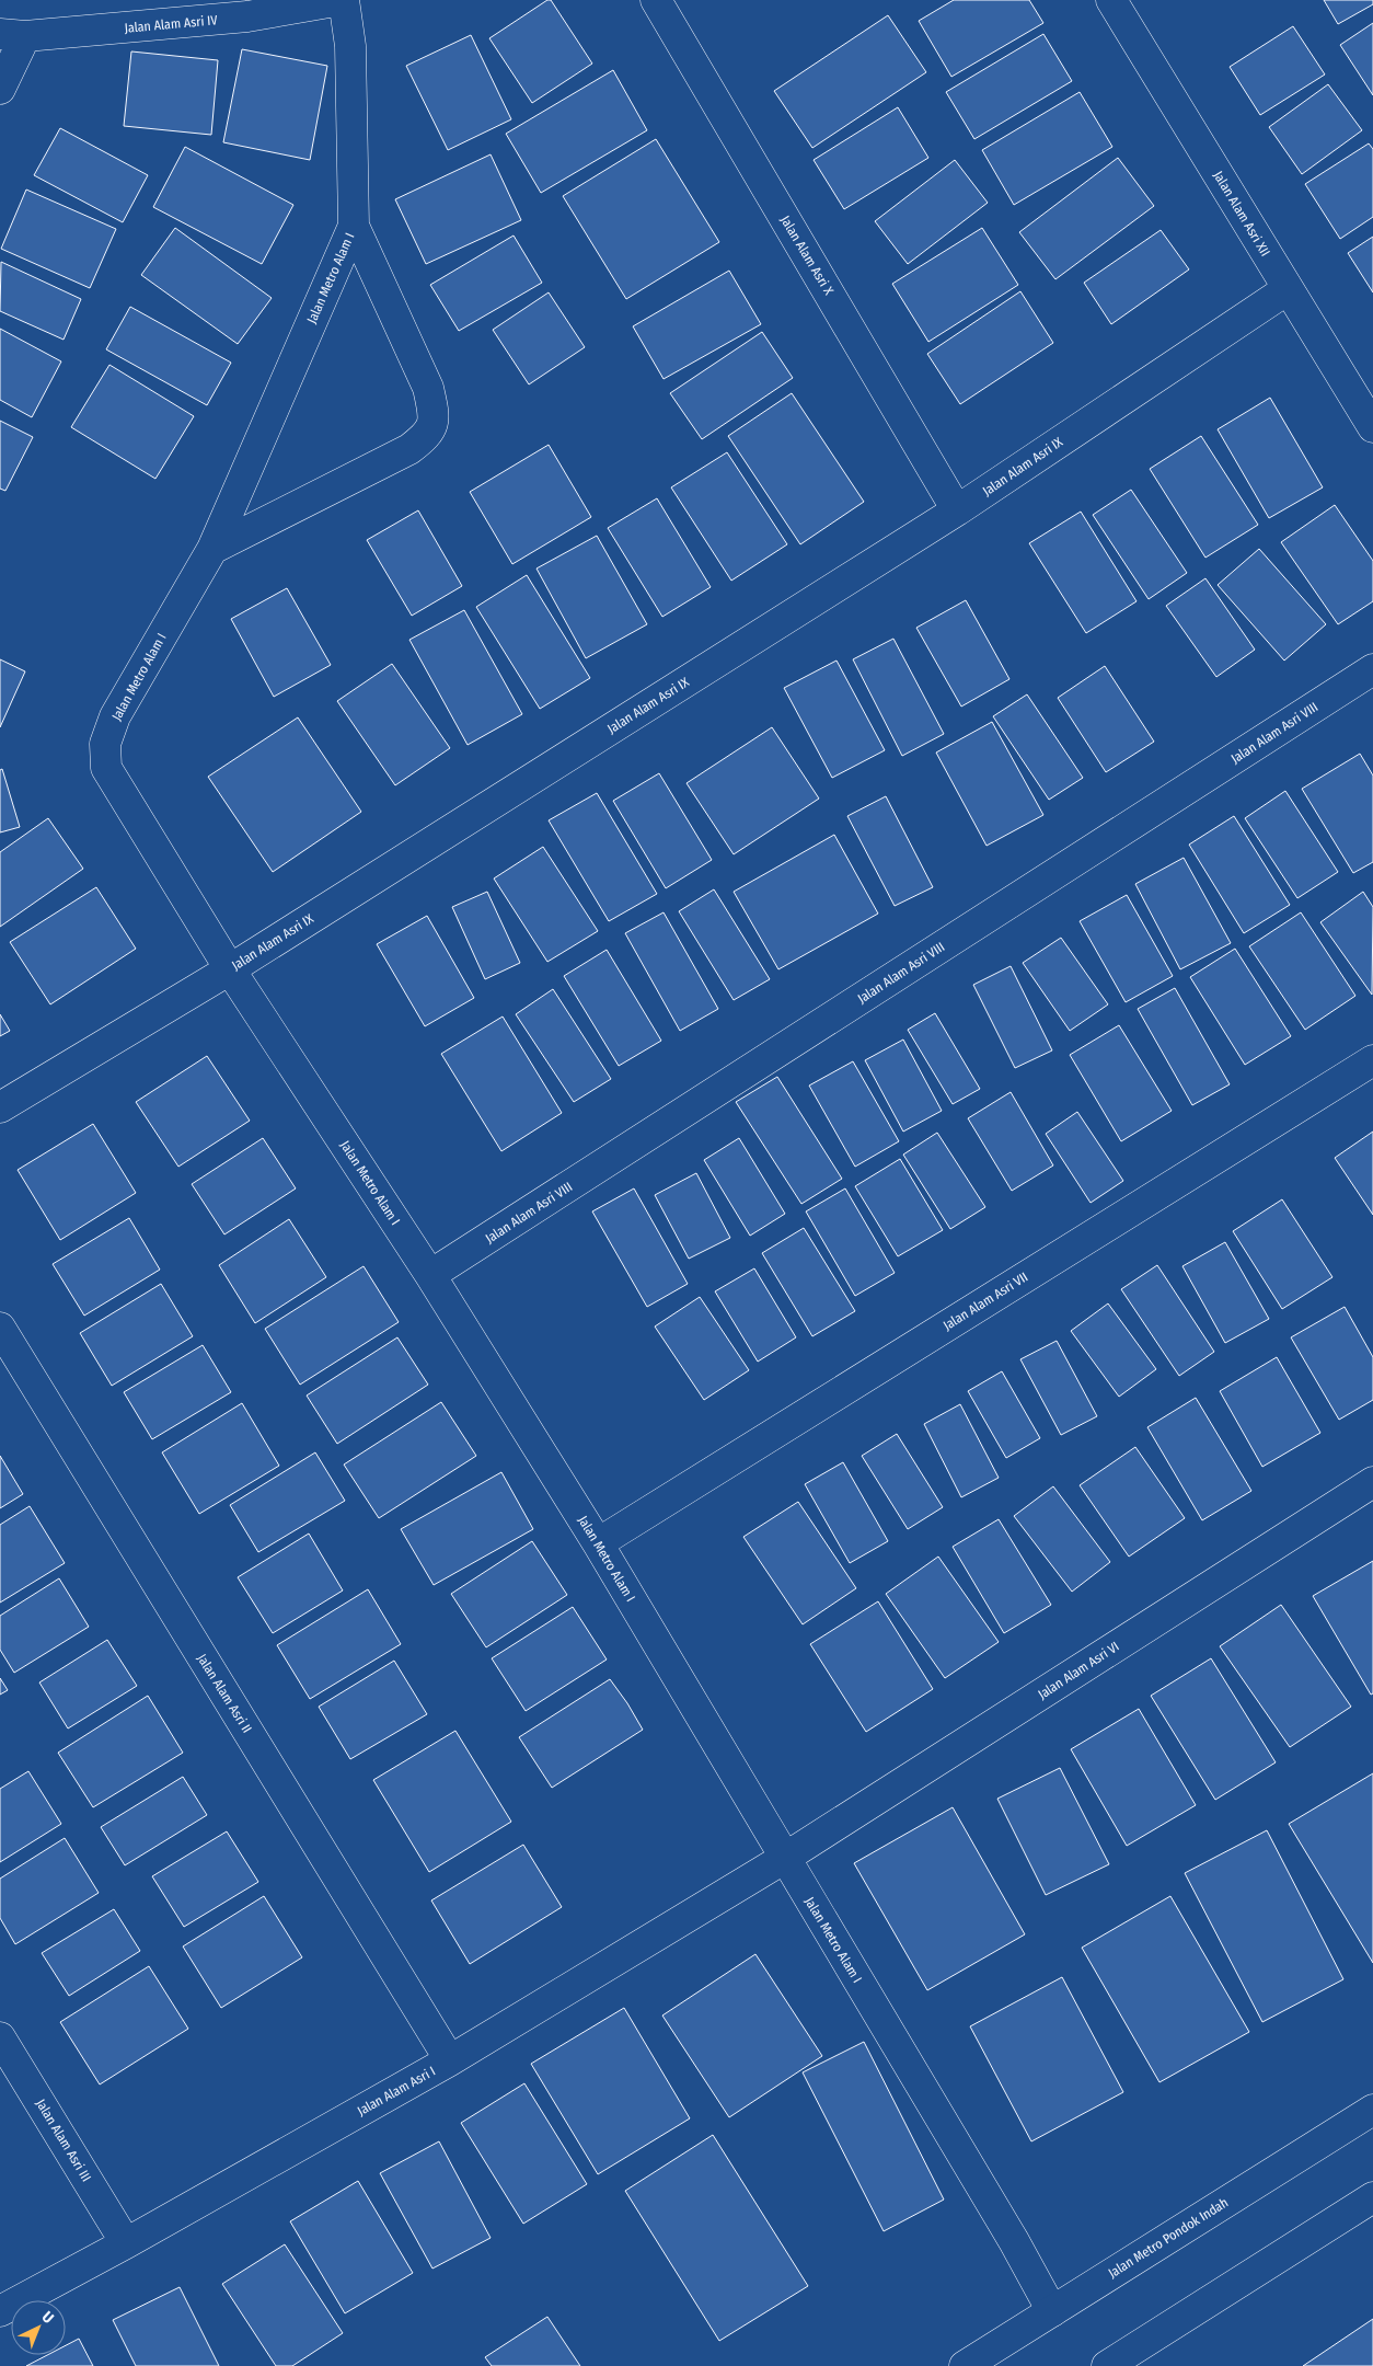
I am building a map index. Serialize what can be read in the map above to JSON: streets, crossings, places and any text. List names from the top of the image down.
{
  "streets": {
    "main road": [
      "Jalan Alam Asri IV",
      "Jalan Alam Asri XII",
      "Jalan Alam Asri X",
      "Jalan Metro Alam I",
      "Jalan Alam Asri IX",
      "Jalan Alam Asri VIII",
      "Jalan Alam Asri VII",
      "Jalan Alam Asri VI",
      "Jalan Alam Asri II",
      "Jalan Alam Asri I",
      "Jalan Alam Asri III",
      "Jalan Metro Pondok Indah"
    ]
  },
  "crossings": [
    ["Jalan Alam Asri IV", "Jalan Metro Alam I"],
    ["Jalan Alam Asri XII", "Jalan Alam Asri IX"],
    ["Jalan Alam Asri X", "Jalan Alam Asri IX"],
    ["Jalan Metro Alam I", "Jalan Alam Asri IX"],
    ["Jalan Metro Alam I", "Jalan Alam Asri VIII"],
    ["Jalan Metro Alam I", "Jalan Alam Asri VII"],
    ["Jalan Metro Alam I", "Jalan Alam Asri VI"],
    ["Jalan Metro Alam I", "Jalan Alam Asri I"],
    ["Jalan Metro Alam I", "Jalan Metro Pondok Indah"],
    ["Jalan Alam Asri VI", "Jalan Alam Asri I"],
    ["Jalan Alam Asri II", "Jalan Alam Asri I"],
    ["Jalan Alam Asri I", "Jalan Alam Asri III"]
  ],
  "north": "top right"
}
